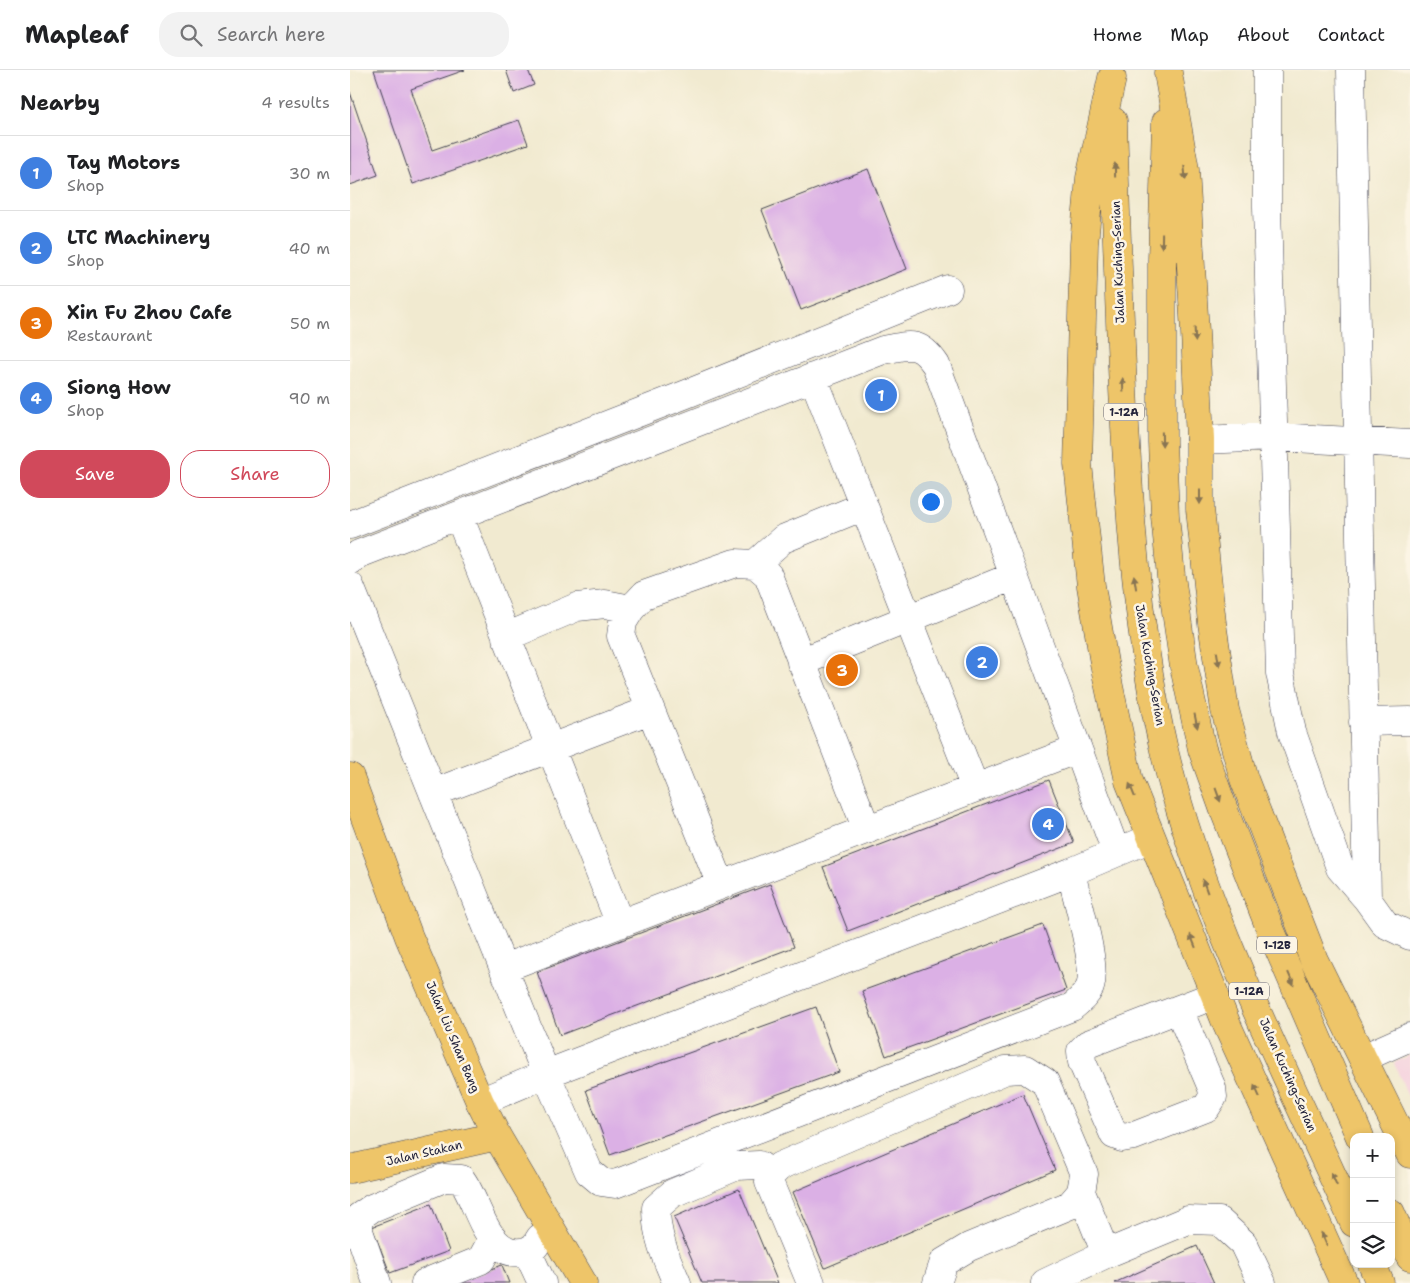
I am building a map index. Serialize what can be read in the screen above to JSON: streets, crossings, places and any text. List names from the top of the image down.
{
  "streets": {
    "main road": [
      "Jalan Kuching-Serian",
      "1-12A",
      "1-12B",
      "Jalan Liu Shan Bang",
      "Jalan Stakan"
    ]
  },
  "crossings": [
    ["Jalan Liu Shan Bang", "Jalan Stakan"]
  ],
  "page": {
    "header": "Mapleaf",
    "search": "Search here",
    "nav": [
      "Home",
      "Map",
      "About",
      "Contact"
    ],
    "heading": ["Nearby", "4 results"],
    "list": [
      {
        "mark": "1",
        "name": "Tay Motors",
        "note": "Shop",
        "value": "30 m"
      },
      {
        "mark": "2",
        "name": "LTC Machinery",
        "note": "Shop",
        "value": "40 m"
      },
      {
        "mark": "3",
        "name": "Xin Fu Zhou Cafe",
        "note": "Restaurant",
        "value": "50 m"
      },
      {
        "mark": "4",
        "name": "Siong How",
        "note": "Shop",
        "value": "90 m"
      }
    ],
    "pins": [
      "1",
      "2",
      "3",
      "4"
    ],
    "buttons": ["Save", "Share"],
    "map_buttons": ["+", "−"]
  }
}
